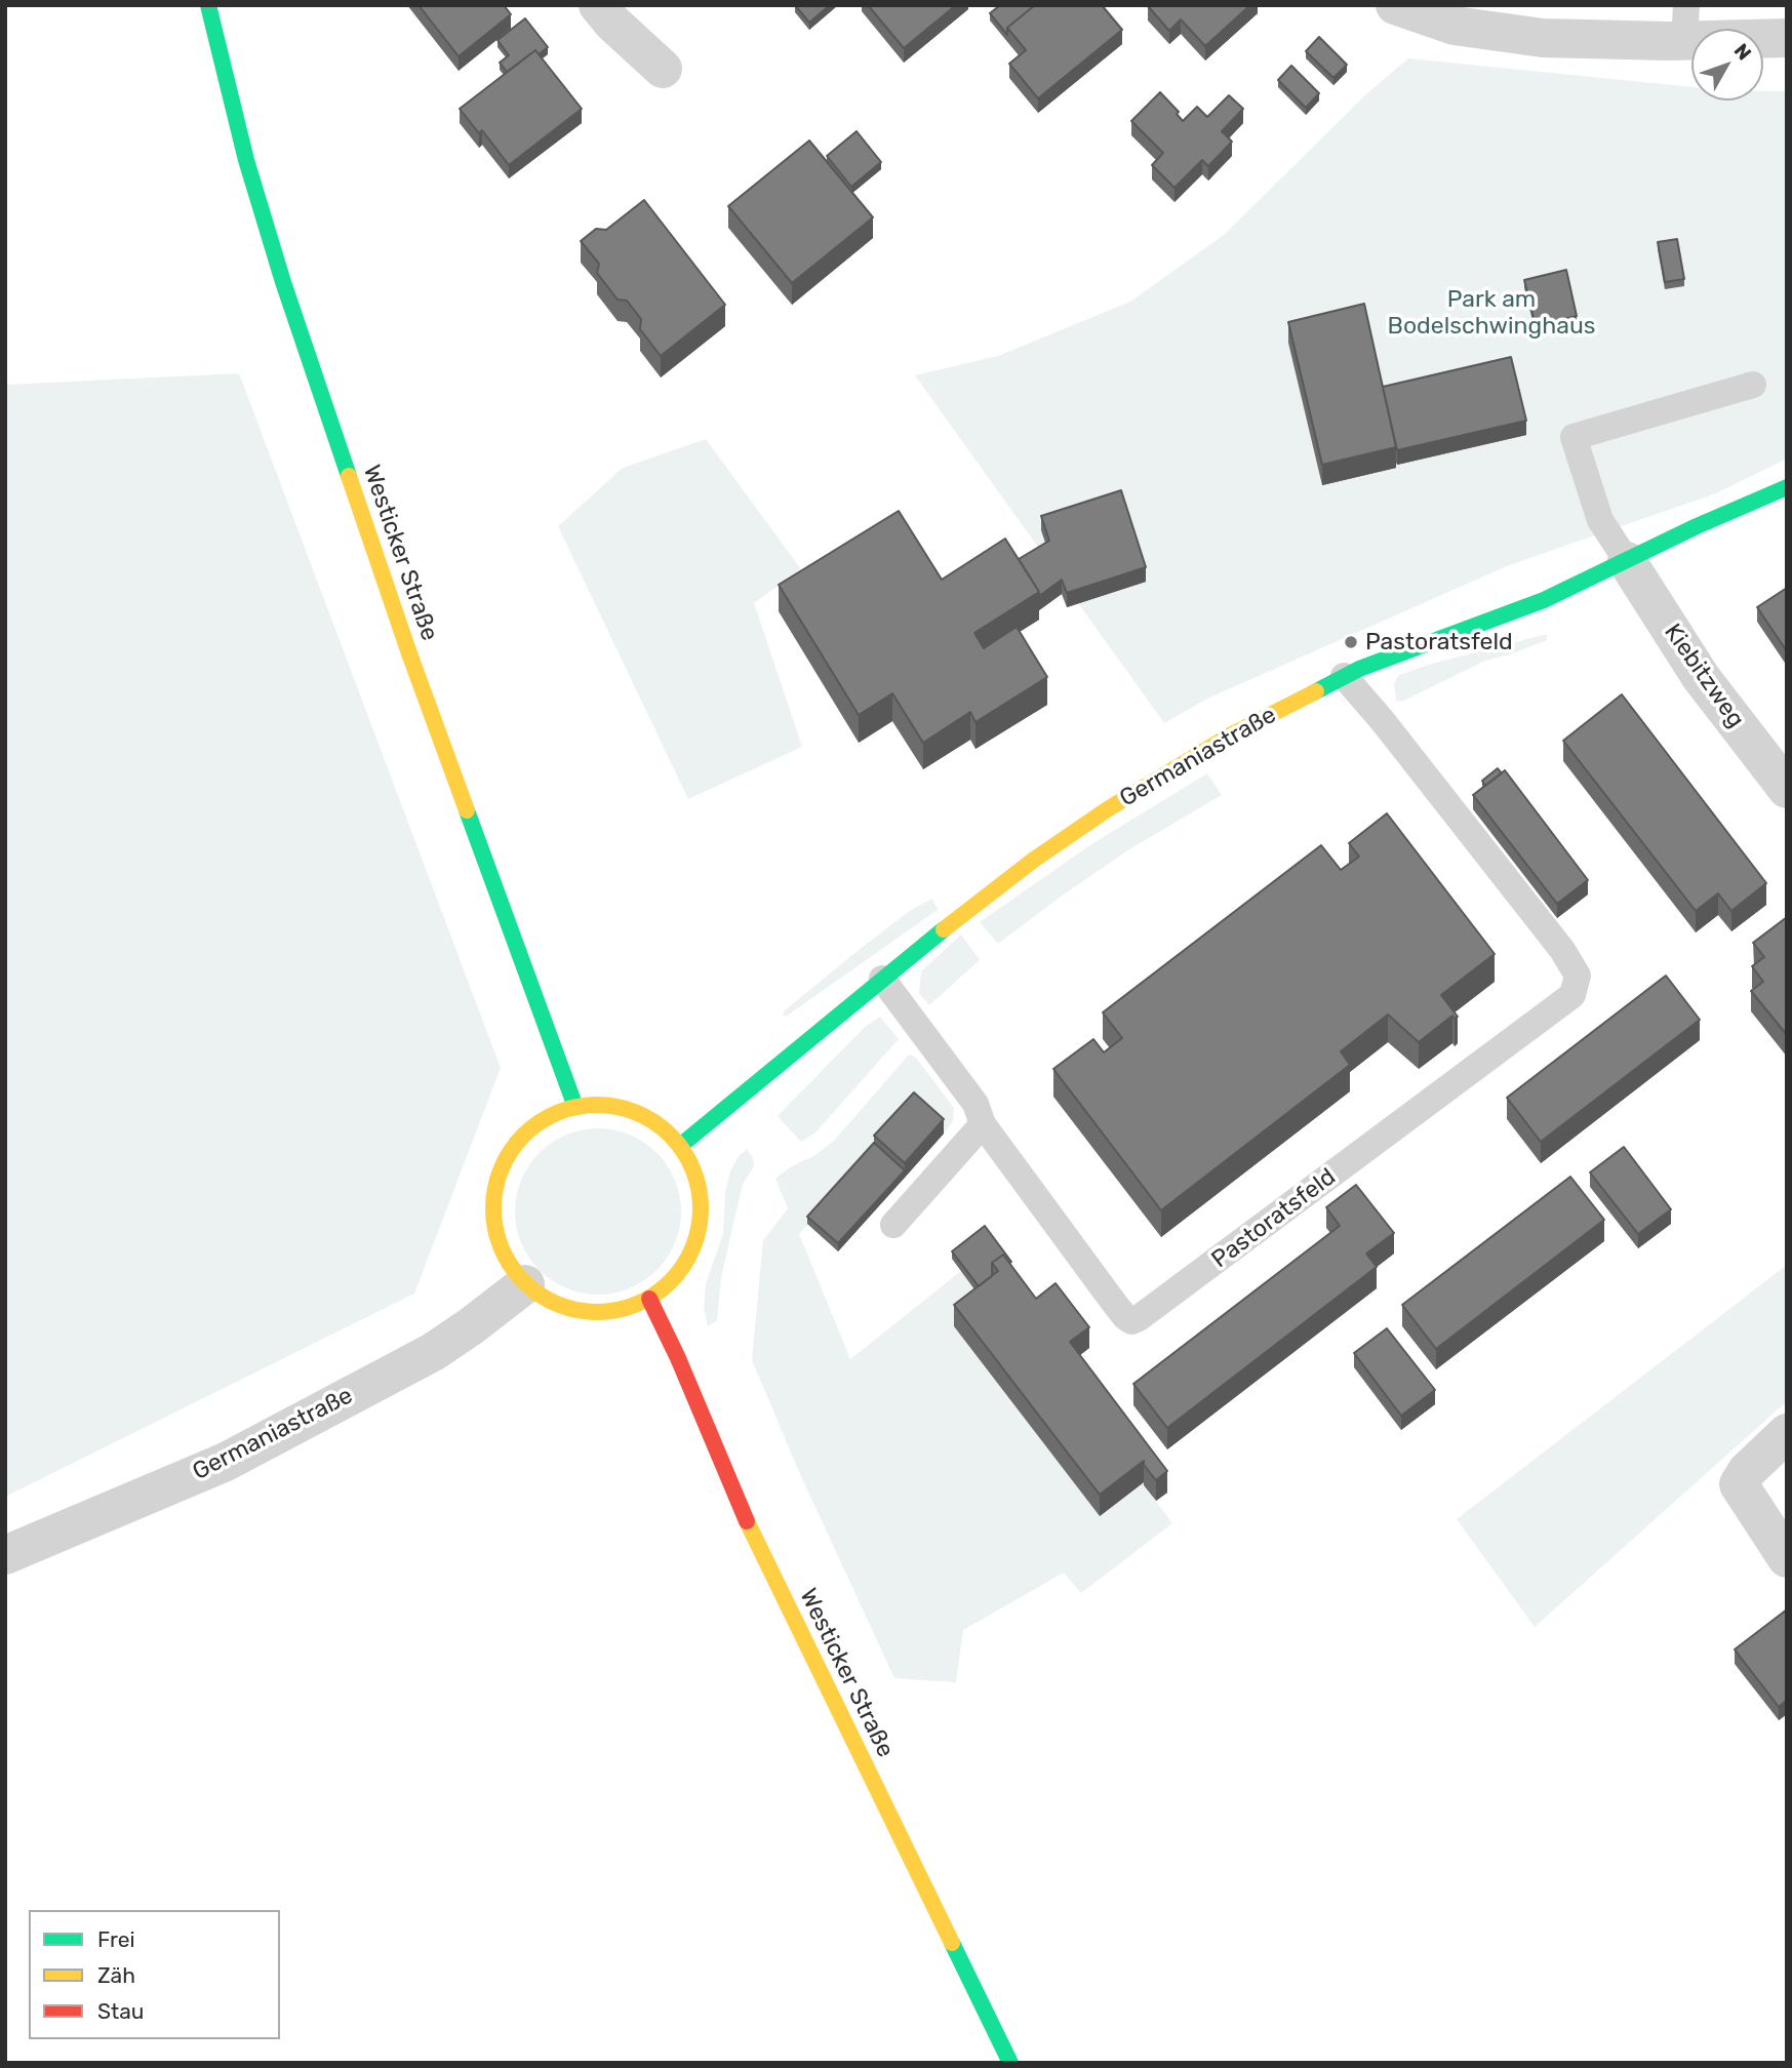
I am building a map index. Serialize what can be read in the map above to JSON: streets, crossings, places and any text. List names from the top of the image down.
{
  "streets": {
    "street": ["Westicker Straße", "Kiebitzweg", "Germaniastraße"],
    "lane": ["Pastoratsfeld"]
  },
  "crossings": [
    ["Westicker Straße", "Germaniastraße"],
    ["Kiebitzweg", "Germaniastraße"],
    ["Germaniastraße", "Pastoratsfeld"]
  ],
  "parks": ["Park am Bodelschwinghaus"],
  "places": ["Pastoratsfeld"],
  "legend": ["Frei", "Zäh", "Stau"],
  "north": "top right"
}
